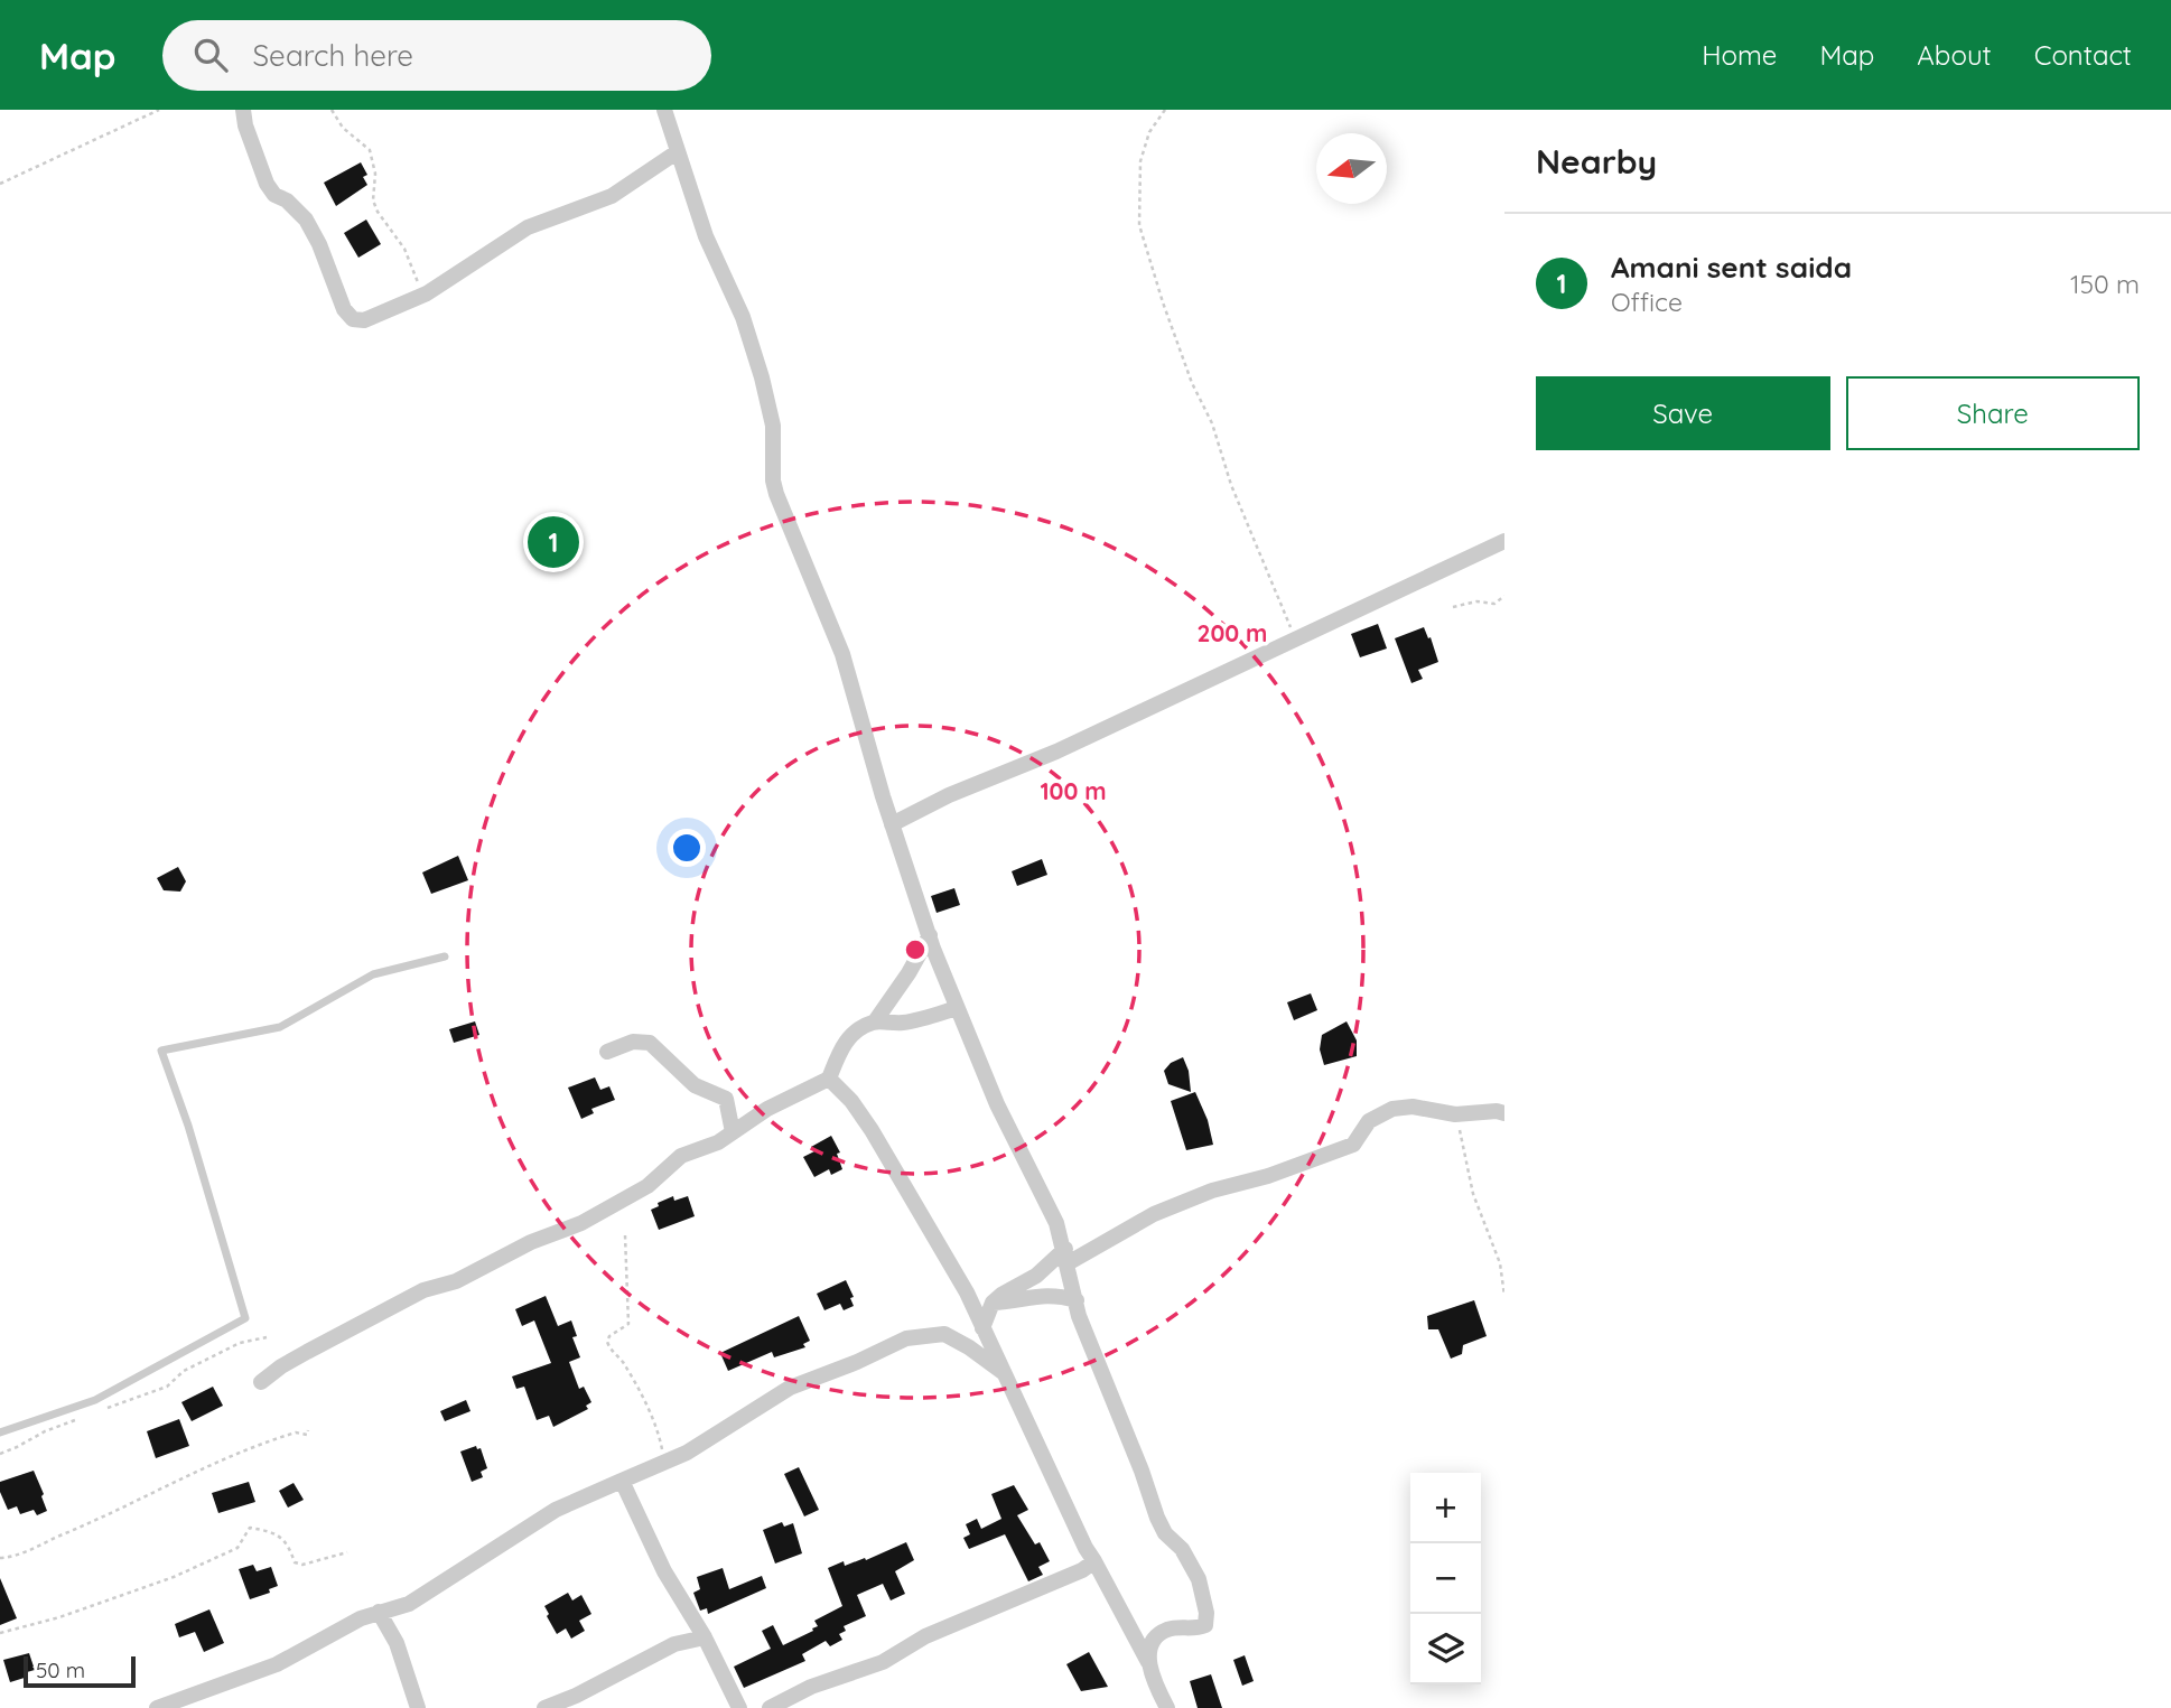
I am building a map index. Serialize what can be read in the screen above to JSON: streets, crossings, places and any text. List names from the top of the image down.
{
  "scale_bar": "50 m",
  "north": "left",
  "page": {
    "header": "Map",
    "search": "Search here",
    "nav": [
      "Home",
      "Map",
      "About",
      "Contact"
    ],
    "heading": "Nearby",
    "list": [
      {
        "mark": "1",
        "name": "Amani sent saida",
        "note": "Office",
        "value": "150 m"
      }
    ],
    "buttons": ["Save", "Share"],
    "pins": "1",
    "map_buttons": ["+", "−"],
    "scale": "50 m"
  },
  "rings": ["200 m", "100 m"]
}
